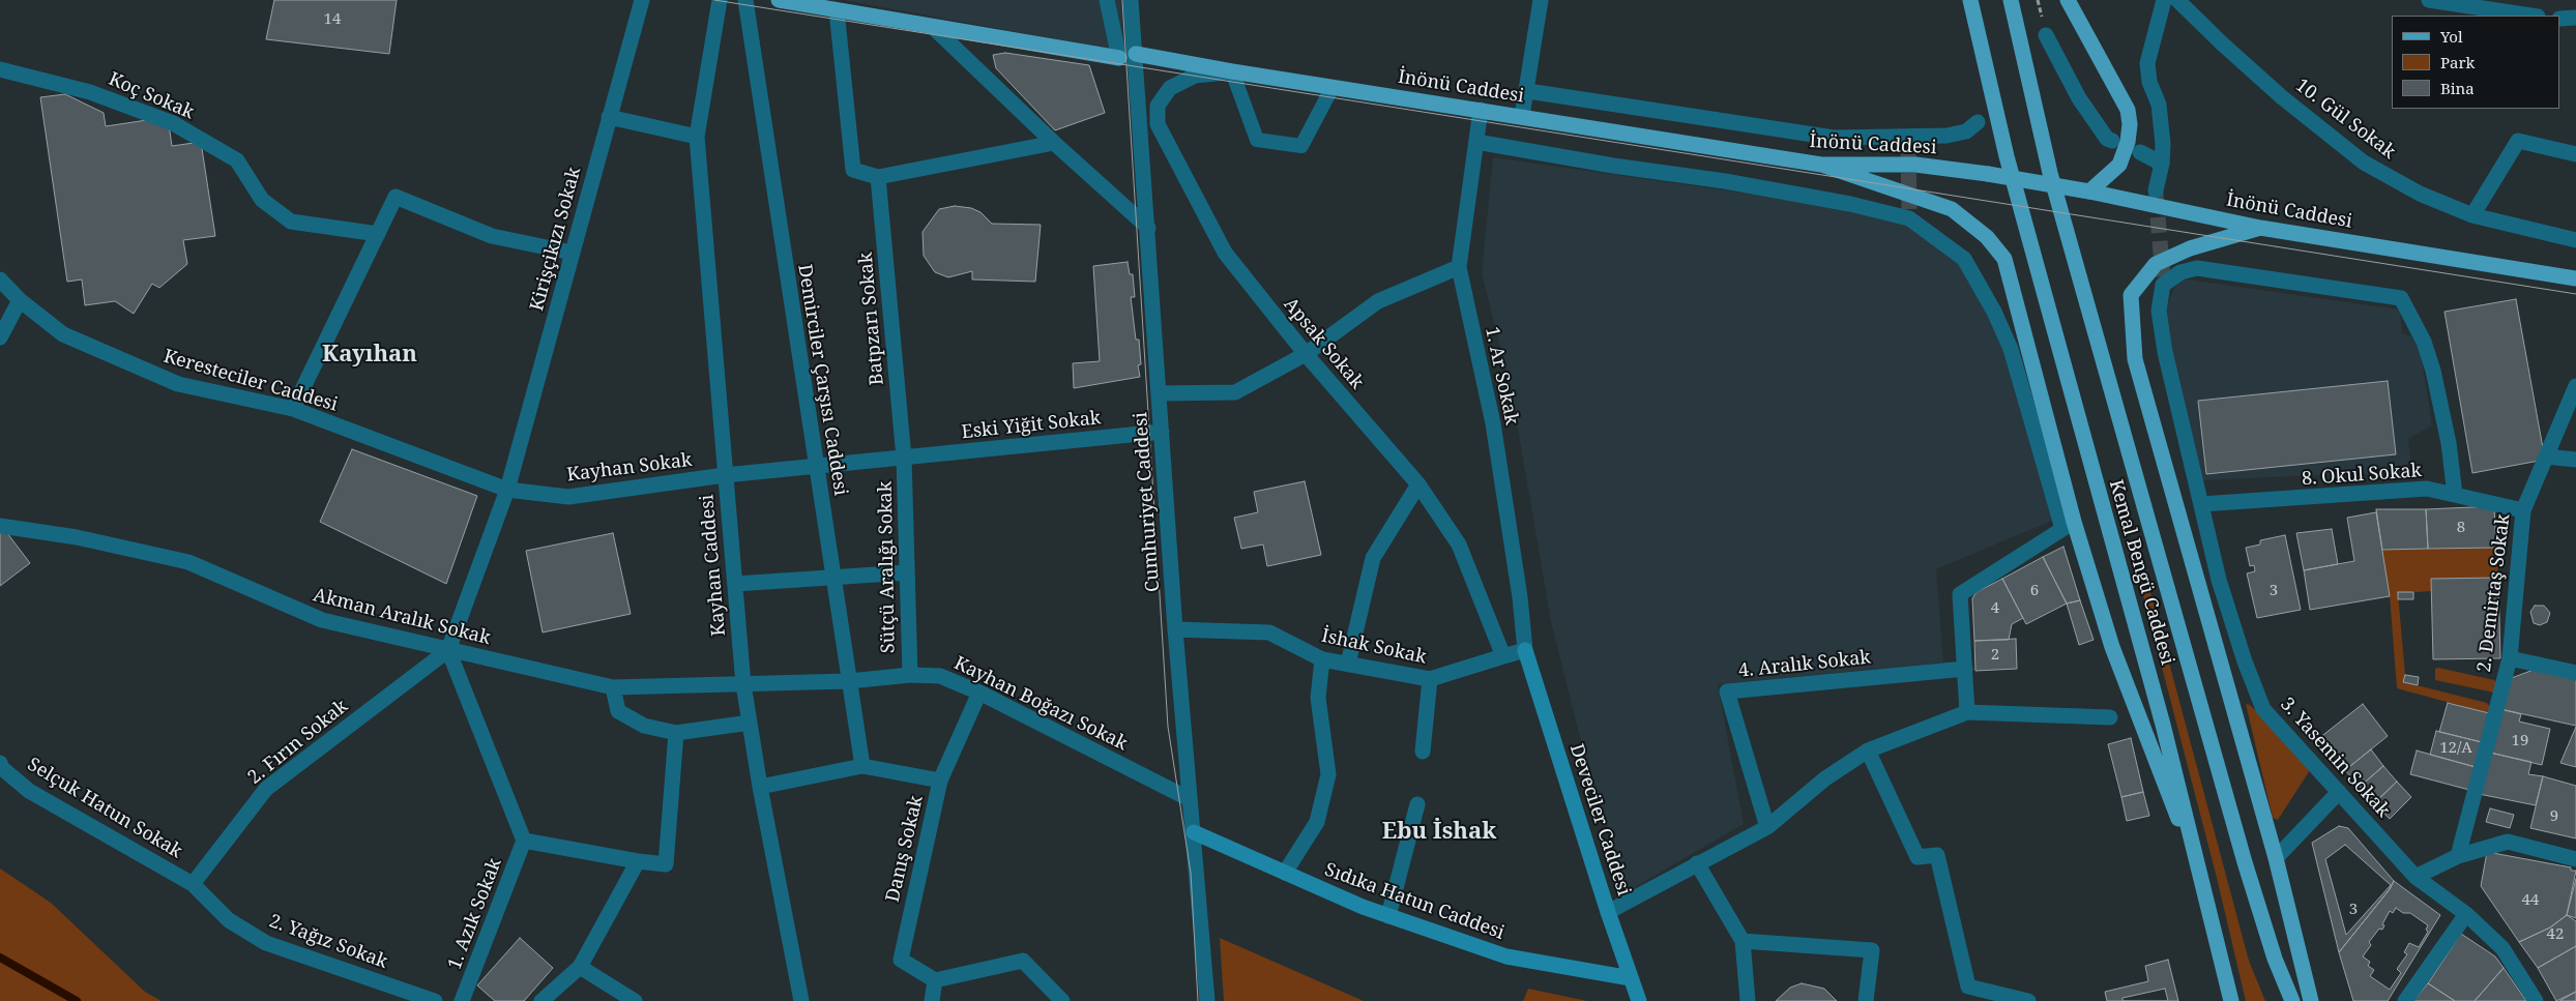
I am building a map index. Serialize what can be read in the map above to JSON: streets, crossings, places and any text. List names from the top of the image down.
{
  "streets": {
    "main road": [
      "İnönü Caddesi",
      "Kemal Bengü Caddesi",
      "Deveciler Caddesi",
      "Sıdıka Hatun Caddesi"
    ],
    "street": [
      "Koç Sokak",
      "10. Gül Sokak",
      "Kirişçikızı Sokak",
      "Batpzarı Sokak",
      "Apsak Sokak",
      "1. Ar Sokak",
      "Demirciler Çarşısı Caddesi",
      "Keresteciler Caddesi",
      "Eski Yiğit Sokak",
      "Kayhan Sokak",
      "8. Okul Sokak",
      "Cumhuriyet Caddesi",
      "Kayhan Caddesi",
      "Sütçü Aralığı Sokak",
      "2. Demirtaş Sokak",
      "Akman Aralık Sokak",
      "İshak Sokak",
      "4. Aralık Sokak",
      "Kayhan Boğazı Sokak",
      "2. Fırın Sokak",
      "3. Yasemin Sokak",
      "Selçuk Hatun Sokak",
      "Danış Sokak",
      "1. Azık Sokak",
      "2. Yağız Sokak"
    ]
  },
  "crossings": [
    ["İnönü Caddesi", "Apsak Sokak"],
    ["İnönü Caddesi", "1. Ar Sokak"],
    ["İnönü Caddesi", "Cumhuriyet Caddesi"],
    ["Kirişçikızı Sokak", "Keresteciler Caddesi"],
    ["Kirişçikızı Sokak", "Kayhan Sokak"],
    ["Kirişçikızı Sokak", "Akman Aralık Sokak"],
    ["Kirişçikızı Sokak", "2. Fırın Sokak"],
    ["Batpzarı Sokak", "Eski Yiğit Sokak"],
    ["Batpzarı Sokak", "Sütçü Aralığı Sokak"],
    ["Apsak Sokak", "İshak Sokak"],
    ["1. Ar Sokak", "Deveciler Caddesi"],
    ["Demirciler Çarşısı Caddesi", "Eski Yiğit Sokak"],
    ["Demirciler Çarşısı Caddesi", "Kayhan Sokak"],
    ["Demirciler Çarşısı Caddesi", "Kayhan Boğazı Sokak"],
    ["Keresteciler Caddesi", "Kayhan Sokak"],
    ["Eski Yiğit Sokak", "Kayhan Sokak"],
    ["Eski Yiğit Sokak", "Cumhuriyet Caddesi"],
    ["Eski Yiğit Sokak", "Sütçü Aralığı Sokak"],
    ["Kayhan Sokak", "Kayhan Caddesi"],
    ["8. Okul Sokak", "2. Demirtaş Sokak"],
    ["8. Okul Sokak", "3. Yasemin Sokak"],
    ["Cumhuriyet Caddesi", "İshak Sokak"],
    ["Cumhuriyet Caddesi", "Kayhan Boğazı Sokak"],
    ["Cumhuriyet Caddesi", "Sıdıka Hatun Caddesi"],
    ["Kayhan Caddesi", "Akman Aralık Sokak"],
    ["Kayhan Caddesi", "Kayhan Boğazı Sokak"],
    ["Sütçü Aralığı Sokak", "Kayhan Boğazı Sokak"],
    ["Akman Aralık Sokak", "Kayhan Boğazı Sokak"],
    ["Akman Aralık Sokak", "2. Fırın Sokak"],
    ["Kayhan Boğazı Sokak", "Danış Sokak"],
    ["2. Fırın Sokak", "Selçuk Hatun Sokak"],
    ["2. Fırın Sokak", "2. Yağız Sokak"],
    ["Selçuk Hatun Sokak", "2. Yağız Sokak"],
    ["Deveciler Caddesi", "Sıdıka Hatun Caddesi"]
  ],
  "districts": ["Kayıhan", "Ebu İshak"],
  "house_numbers": [
    "14",
    "8",
    "6",
    "3",
    "4",
    "2",
    "19",
    "12/A",
    "9",
    "44",
    "3",
    "42"
  ],
  "legend": ["Yol", "Park", "Bina"]
}
